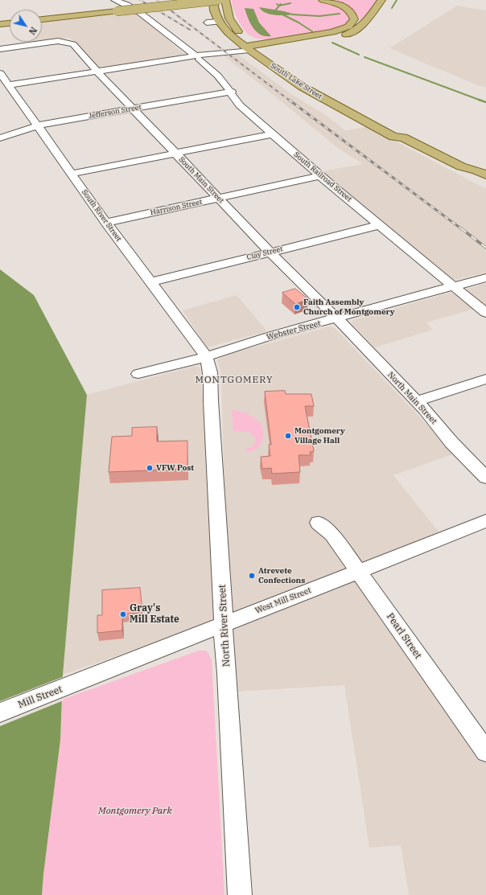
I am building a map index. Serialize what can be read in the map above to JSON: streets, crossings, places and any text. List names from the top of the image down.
{
  "streets": {
    "main road": ["South Lake Street"],
    "street": [
      "Jefferson Street",
      "South Railroad Street",
      "South Main Street",
      "Harrison Street",
      "South River Street",
      "Clay Street",
      "Webster Street",
      "North Main Street",
      "West Mill Street",
      "North River Street",
      "Pearl Street",
      "Mill Street"
    ]
  },
  "crossings": [
    ["Jefferson Street", "South Railroad Street"],
    ["Jefferson Street", "South Main Street"],
    ["Jefferson Street", "South River Street"],
    ["South Railroad Street", "Harrison Street"],
    ["South Railroad Street", "Clay Street"],
    ["South Railroad Street", "Webster Street"],
    ["South Main Street", "Harrison Street"],
    ["South Main Street", "Clay Street"],
    ["South Main Street", "Webster Street"],
    ["South Main Street", "North Main Street"],
    ["Harrison Street", "South River Street"],
    ["South River Street", "Clay Street"],
    ["South River Street", "Webster Street"],
    ["South River Street", "North River Street"],
    ["Webster Street", "North Main Street"],
    ["Webster Street", "North River Street"],
    ["West Mill Street", "North River Street"],
    ["West Mill Street", "Pearl Street"],
    ["West Mill Street", "Mill Street"]
  ],
  "districts": ["MONTGOMERY"],
  "parks": ["Montgomery Park"],
  "places": [
    "Faith Assembly Church of Montgomery",
    "Montgomery Village Hall",
    "VFW Post",
    "Atrevete Confections",
    "Gray's Mill Estate"
  ],
  "north": "bottom right"
}
